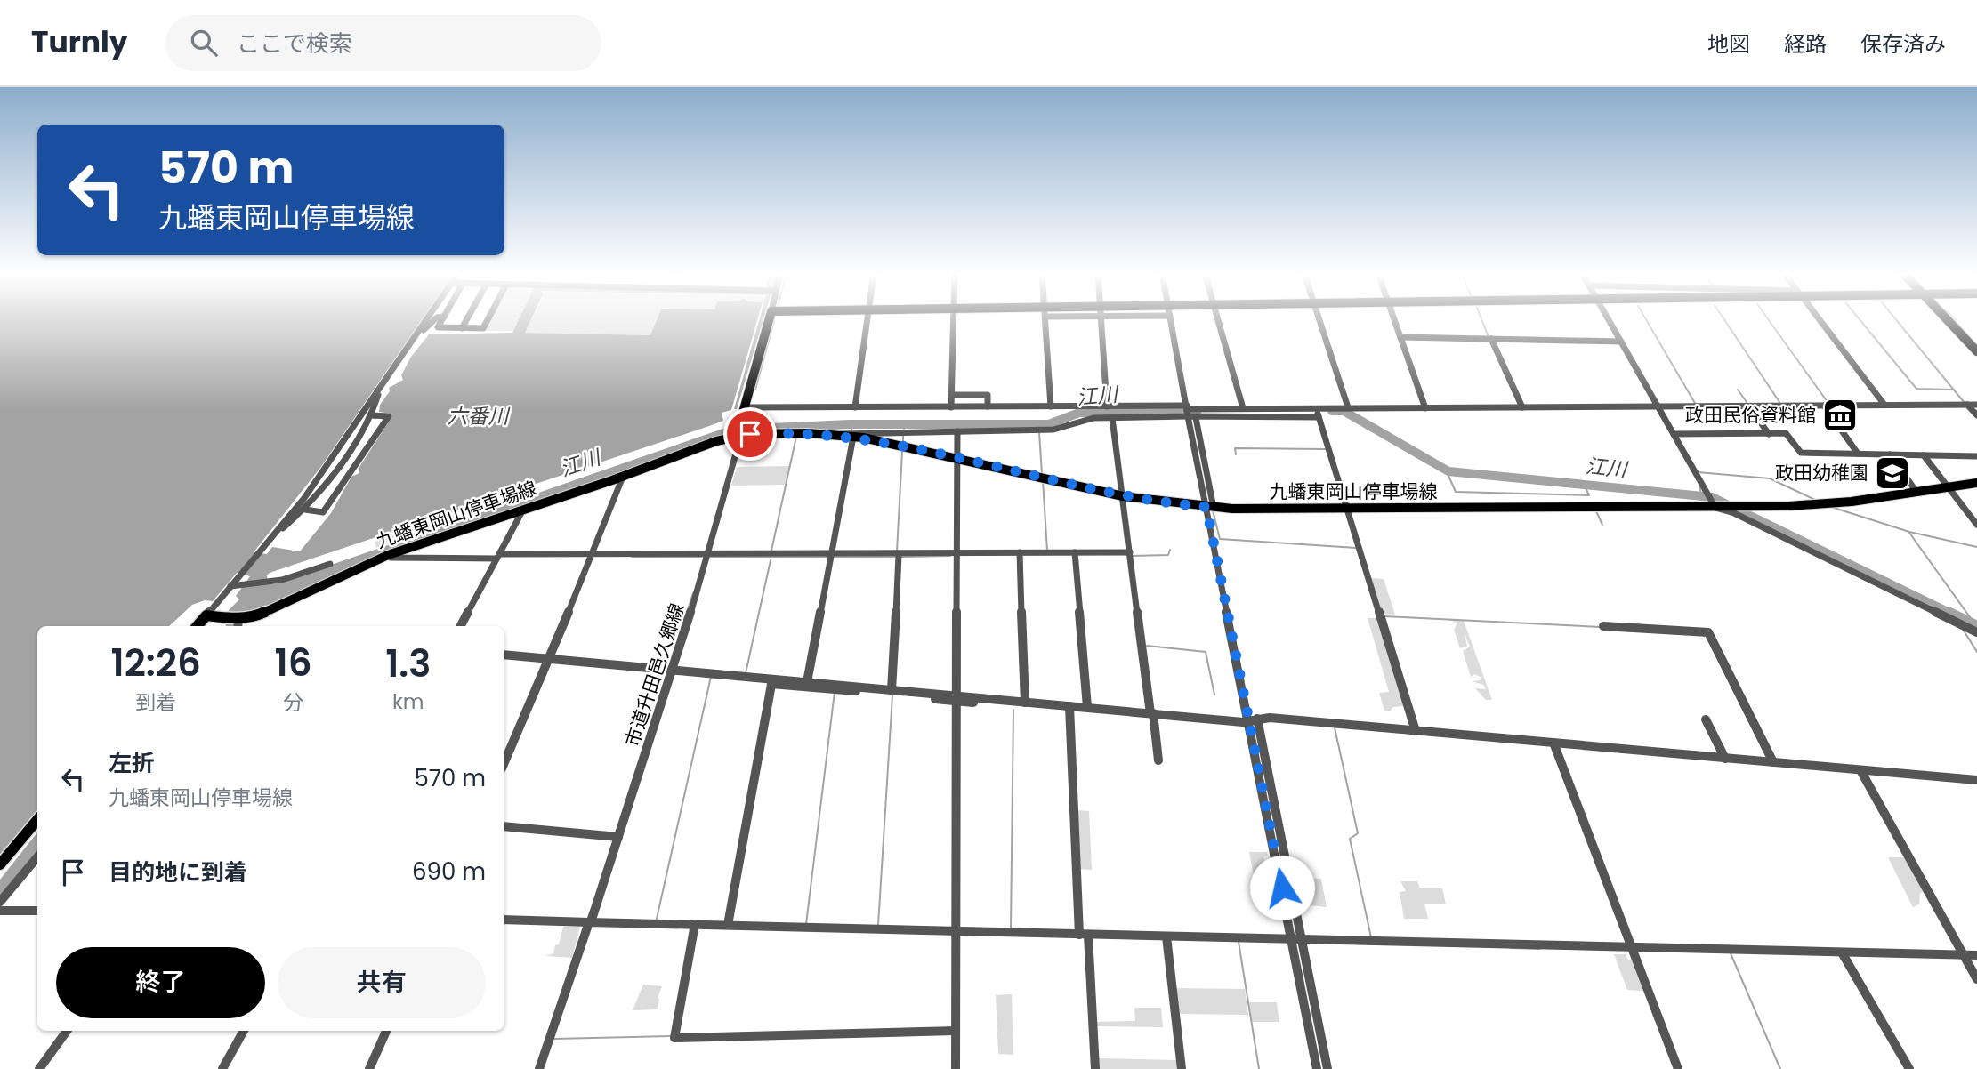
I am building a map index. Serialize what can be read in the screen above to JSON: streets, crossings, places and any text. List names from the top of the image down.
{
  "streets": {
    "main road": ["九蟠東岡山停車場線"],
    "street": ["市道升田邑久郷線"]
  },
  "crossings": [
    ["九蟠東岡山停車場線", "市道升田邑久郷線"]
  ],
  "water": ["江川", "六番川"],
  "places": {
    "museum": ["政田民俗資料館"],
    "school or university": ["政田幼稚園"]
  },
  "page": {
    "header": "Turnly",
    "search": "ここで検索",
    "nav": ["地図", "経路", "保存済み"],
    "turn": ["570 m", "九蟠東岡山停車場線"],
    "eta": [
      "12:26",
      "到着",
      "16",
      "分",
      "1.3",
      "km"
    ],
    "list": [
      {
        "name": "左折",
        "note": "九蟠東岡山停車場線",
        "value": "570 m"
      },
      {
        "name": "目的地に到着",
        "value": "690 m"
      }
    ],
    "buttons": ["終了", "共有"]
  }
}
